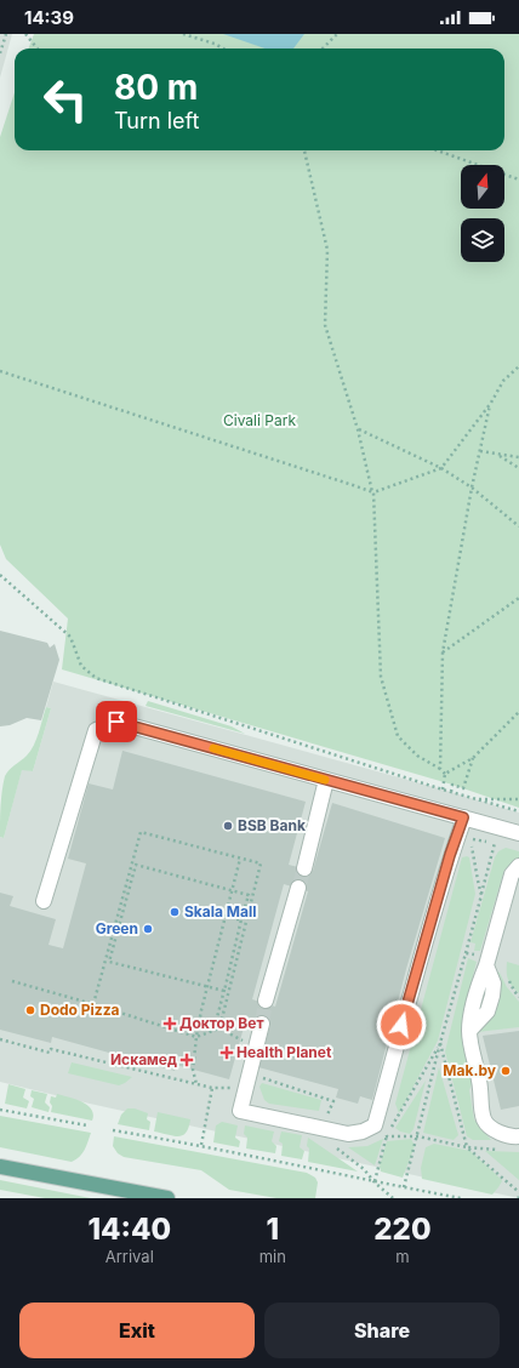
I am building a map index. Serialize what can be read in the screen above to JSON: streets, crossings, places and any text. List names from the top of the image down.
{
  "parks": ["Civali Park"],
  "places": {
    "other": [
      "BSB Bank",
      "Skala Mall",
      "Green",
      "Dodo Pizza",
      "Mak.by"
    ],
    "health": ["Доктор Вет", "Health Planet", "Искамед"]
  },
  "north": "top",
  "page": {
    "status": "14:39",
    "turn": ["80 m", "Turn left"],
    "eta": [
      "14:40",
      "Arrival",
      "1",
      "min",
      "220",
      "m"
    ],
    "buttons": ["Exit", "Share"]
  }
}
